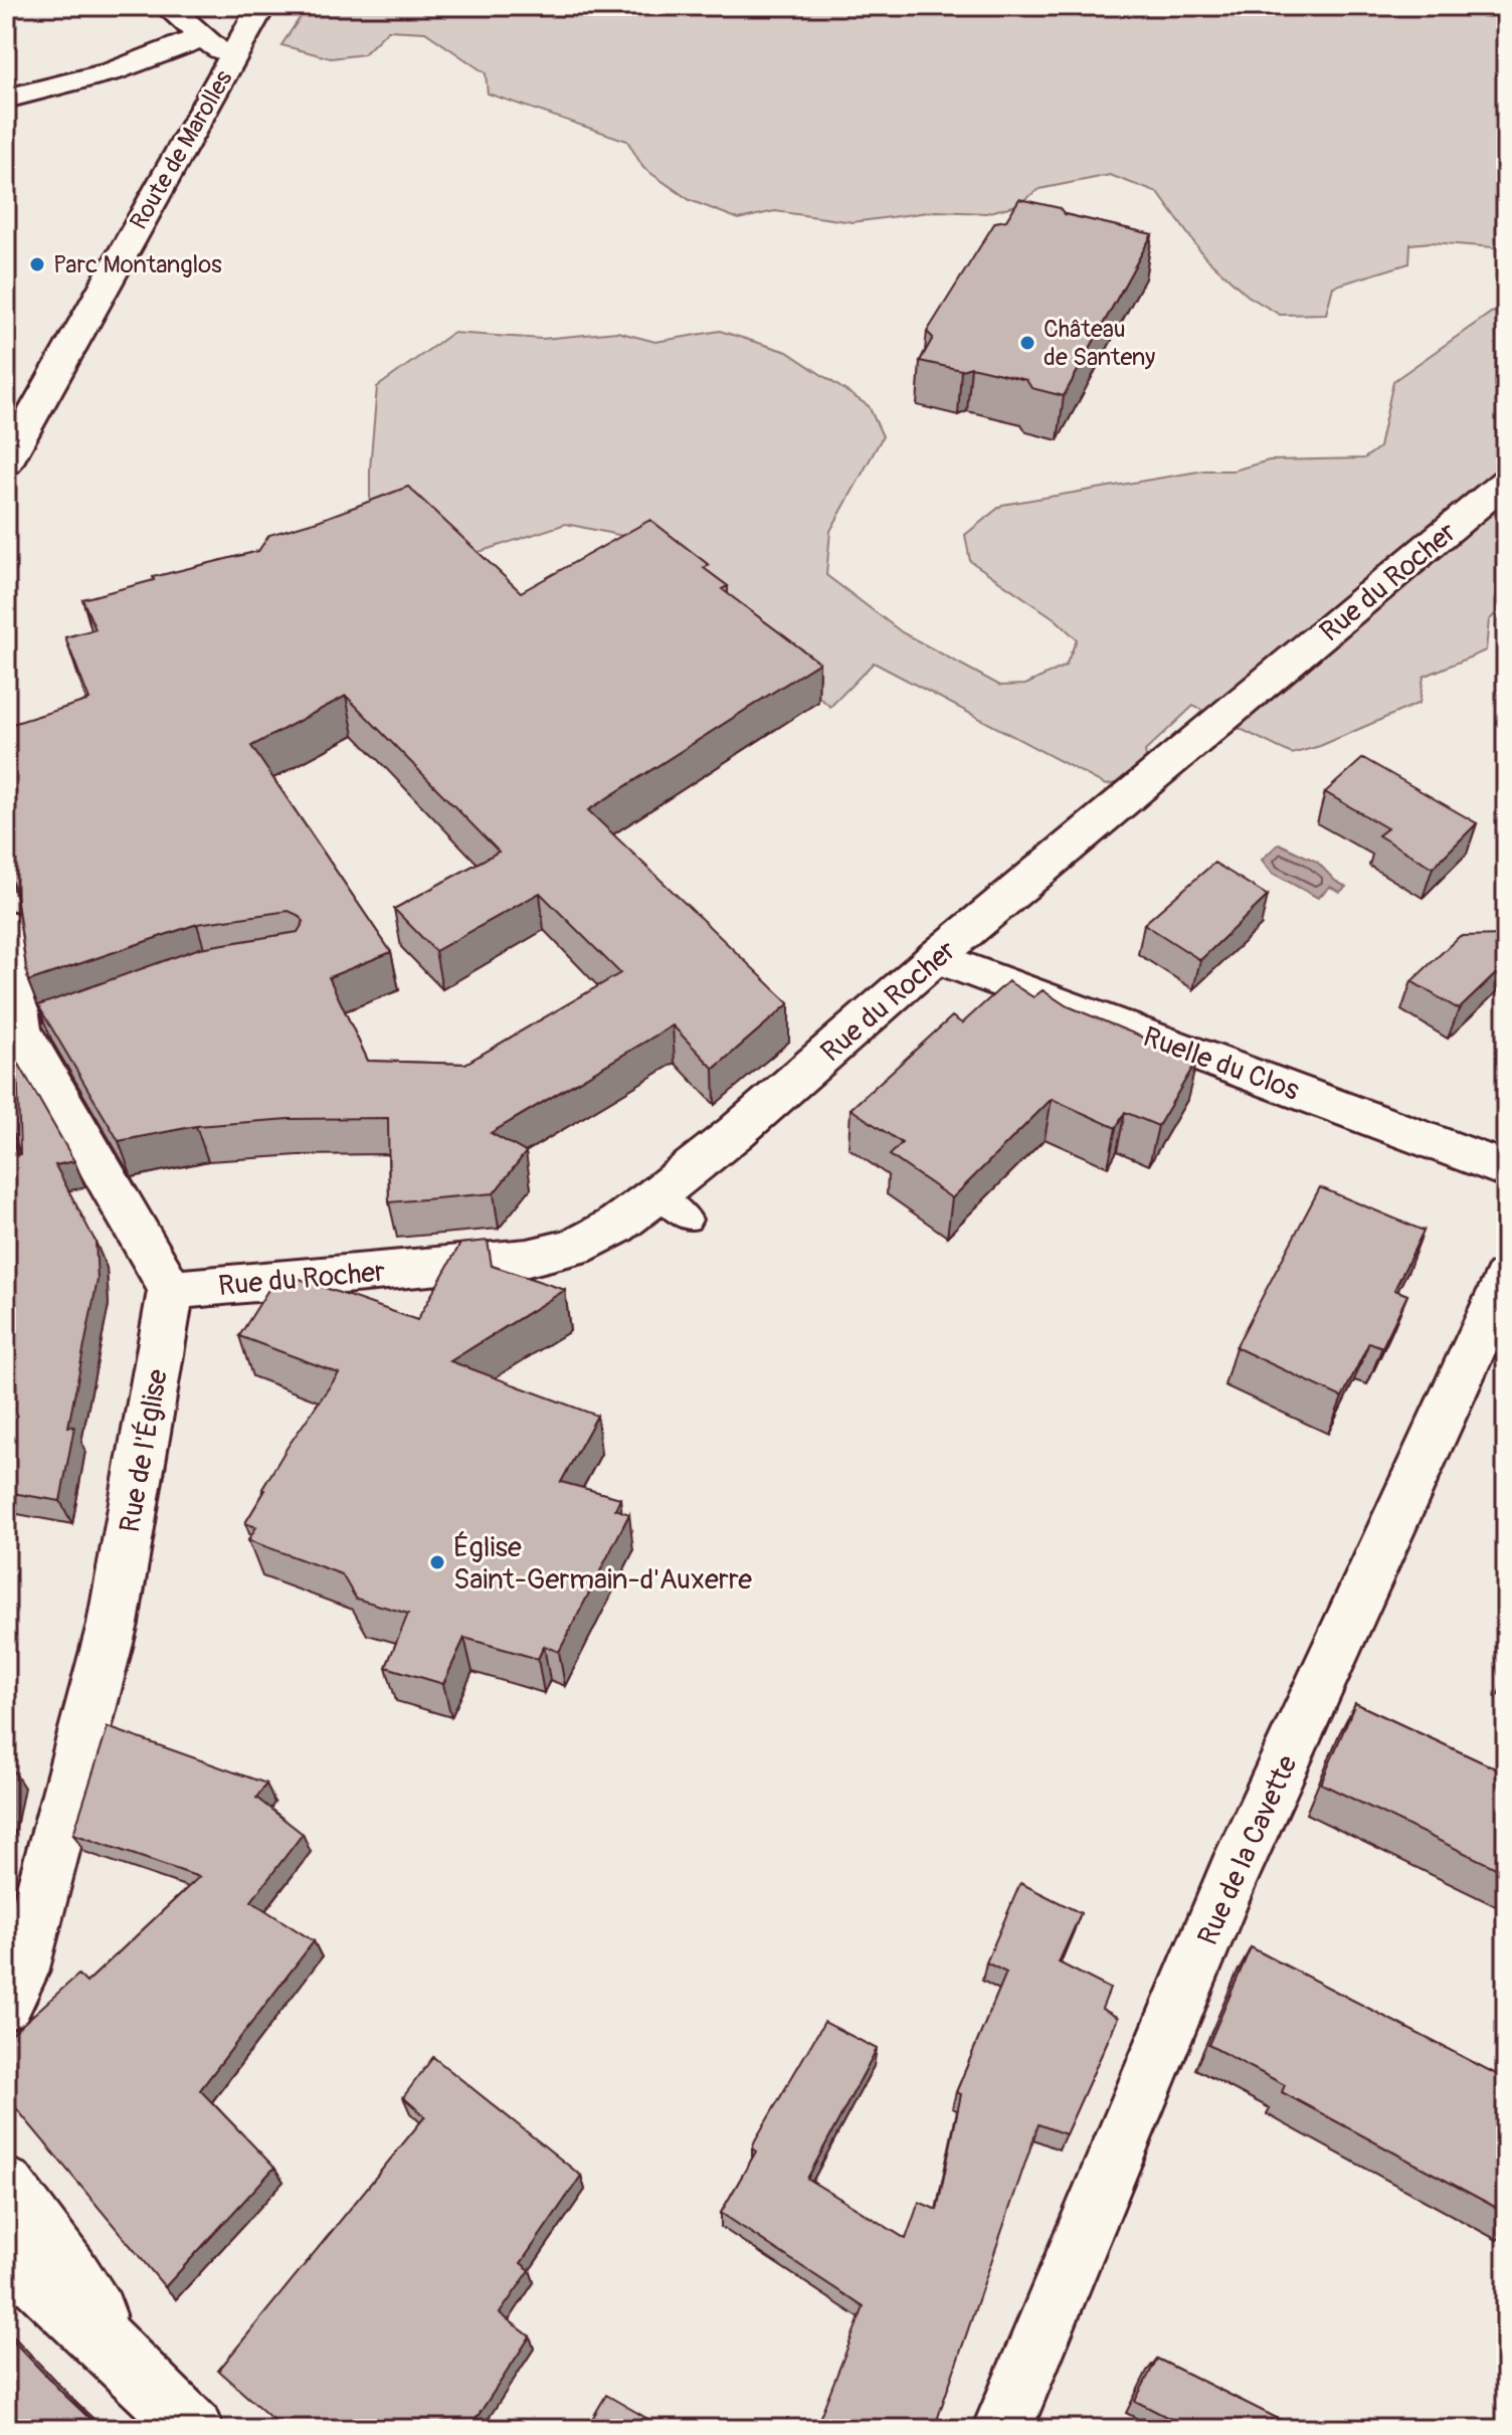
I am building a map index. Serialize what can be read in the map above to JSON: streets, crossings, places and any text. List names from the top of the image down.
{
  "streets": {
    "street": [
      "Route de Marolles",
      "Rue du Rocher",
      "Ruelle du Clos",
      "Rue de l'Église",
      "Rue de la Cavette"
    ]
  },
  "crossings": [
    ["Rue du Rocher", "Ruelle du Clos"],
    ["Rue du Rocher", "Rue de l'Église"]
  ],
  "places": ["Parc Montanglos", "Château de Santeny", "Église Saint-Germain-d'Auxerre"]
}
